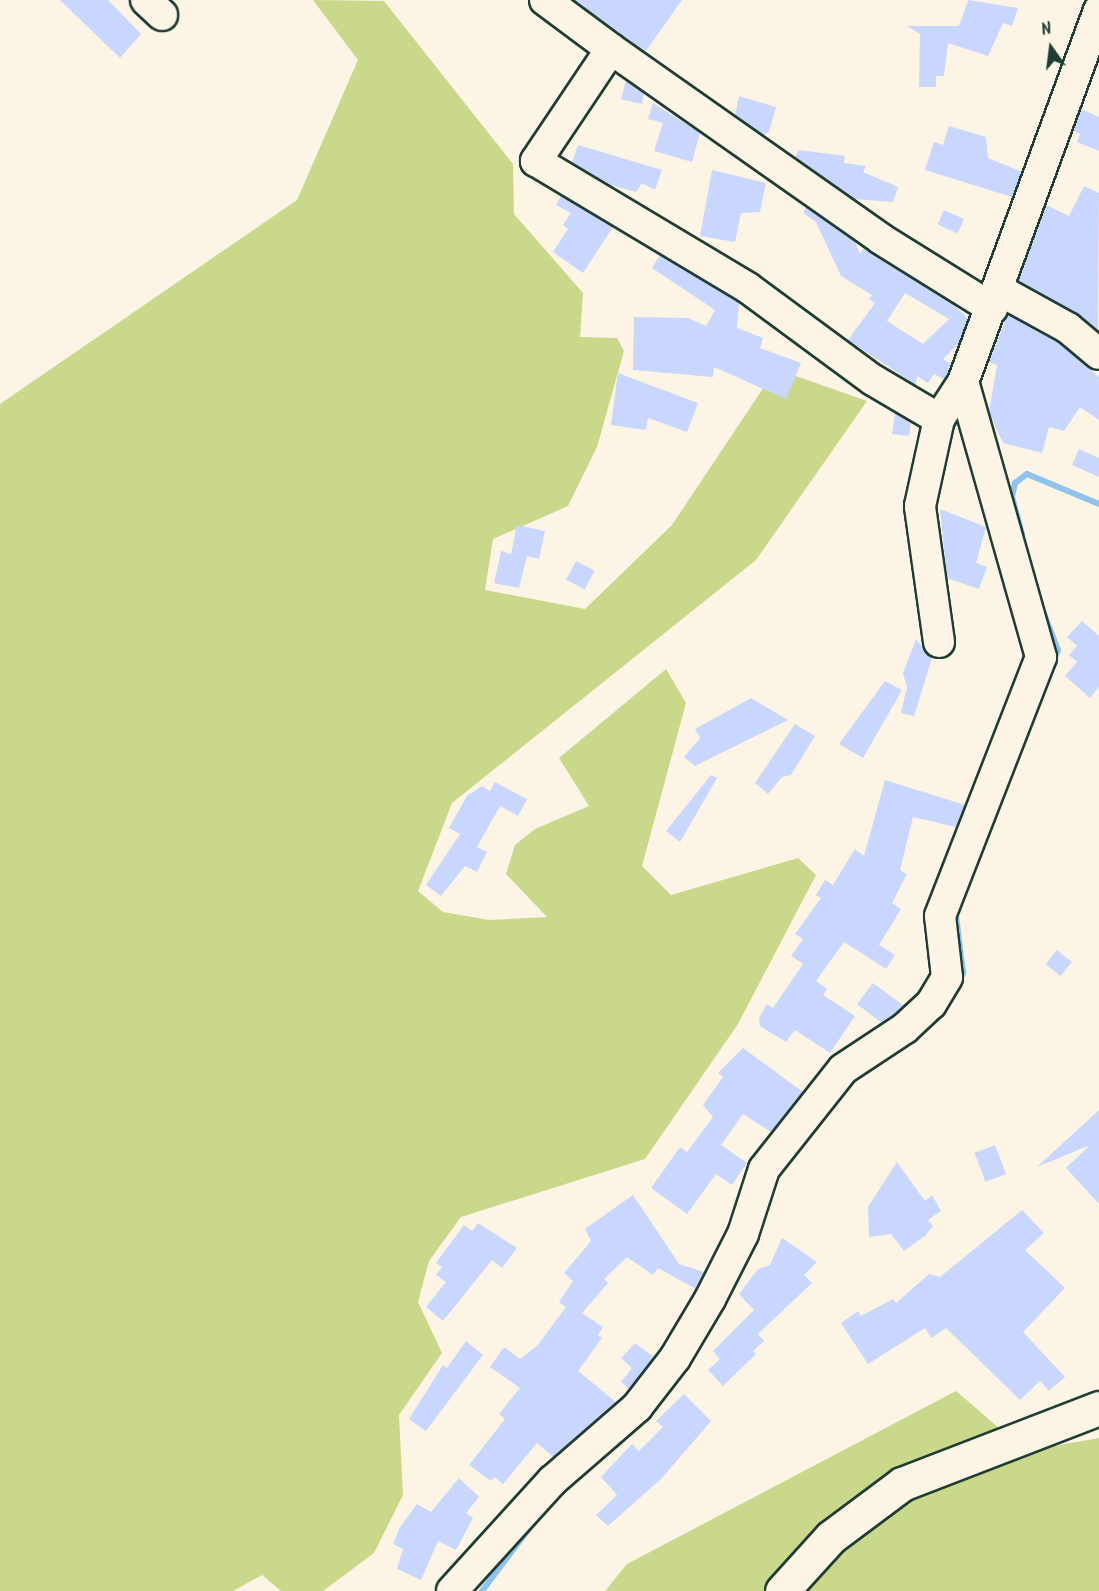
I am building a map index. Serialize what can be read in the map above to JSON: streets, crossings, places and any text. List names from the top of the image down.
{
  "north": "top"
}
